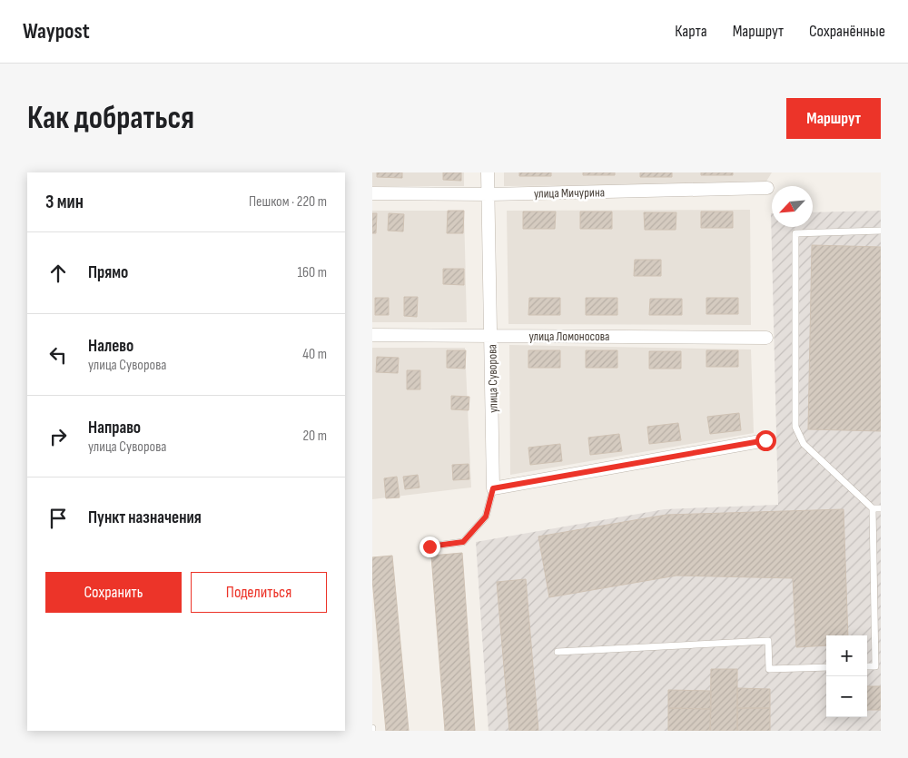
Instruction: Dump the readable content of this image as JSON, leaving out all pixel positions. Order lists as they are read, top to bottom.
{
  "streets": {
    "street": ["улица Мичурина", "улица Ломоносова", "улица Суворова"]
  },
  "crossings": [
    ["улица Мичурина", "улица Суворова"],
    ["улица Ломоносова", "улица Суворова"]
  ],
  "north": "bottom left",
  "page": {
    "header": "Waypost",
    "nav": ["Карта", "Маршрут", "Сохранённые"],
    "buttons": [
      "Маршрут",
      ["Сохранить", "Поделиться"]
    ],
    "title": "Как добраться",
    "heading": ["3 мин", "Пешком · 220 m"],
    "list": [
      ["Прямо", "160 m"],
      ["Налево", "улица Суворова", "40 m"],
      ["Направо", "улица Суворова", "20 m"],
      "Пункт назначения"
    ],
    "map_buttons": ["+", "−"]
  }
}
